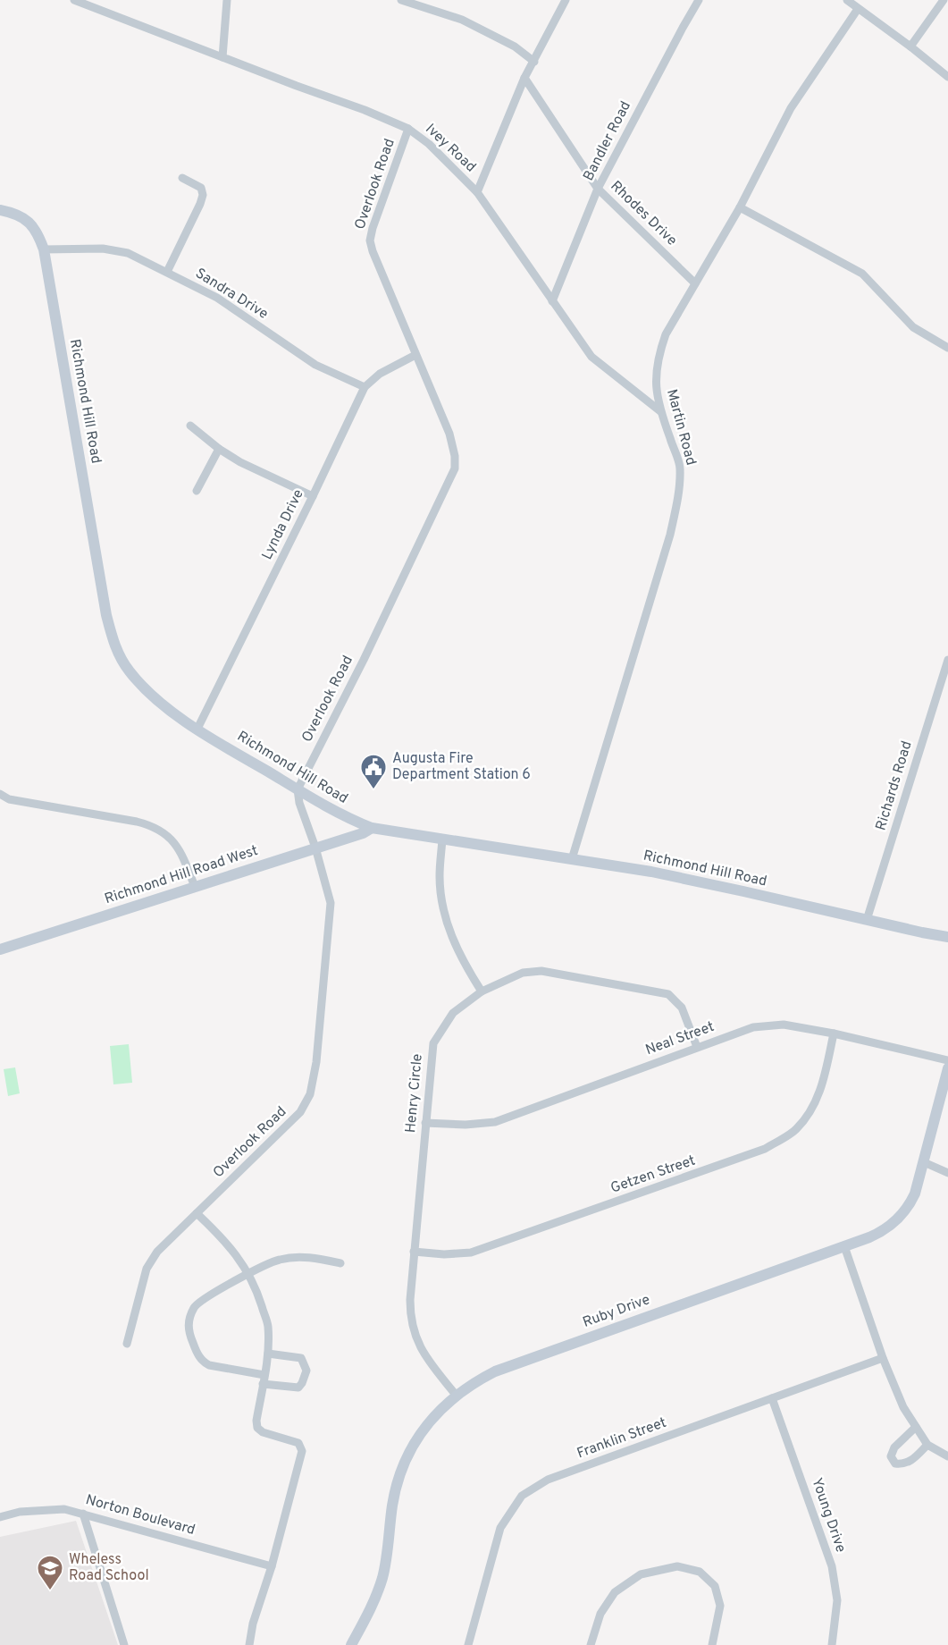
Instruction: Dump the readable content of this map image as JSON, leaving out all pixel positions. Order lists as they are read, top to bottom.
{
  "streets": {
    "street": [
      "Bandler Road",
      "Ivey Road",
      "Overlook Road",
      "Rhodes Drive",
      "Sandra Drive",
      "Richmond Hill Road",
      "Martin Road",
      "Lynda Drive",
      "Richards Road",
      "Richmond Hill Road West",
      "Neal Street",
      "Henry Circle",
      "Getzen Street",
      "Ruby Drive",
      "Franklin Street",
      "Norton Boulevard",
      "Young Drive"
    ]
  },
  "crossings": [
    ["Bandler Road", "Ivey Road"],
    ["Bandler Road", "Rhodes Drive"],
    ["Ivey Road", "Overlook Road"],
    ["Ivey Road", "Martin Road"],
    ["Overlook Road", "Richmond Hill Road"],
    ["Overlook Road", "Lynda Drive"],
    ["Overlook Road", "Richmond Hill Road West"],
    ["Rhodes Drive", "Martin Road"],
    ["Sandra Drive", "Richmond Hill Road"],
    ["Sandra Drive", "Lynda Drive"],
    ["Richmond Hill Road", "Martin Road"],
    ["Richmond Hill Road", "Lynda Drive"],
    ["Richmond Hill Road", "Richards Road"],
    ["Richmond Hill Road", "Richmond Hill Road West"],
    ["Neal Street", "Henry Circle"],
    ["Neal Street", "Getzen Street"],
    ["Henry Circle", "Getzen Street"],
    ["Henry Circle", "Ruby Drive"],
    ["Franklin Street", "Young Drive"]
  ],
  "places": {
    "public building": ["Augusta Fire Department Station 6"],
    "school or university": ["Wheless Road School"]
  }
}
